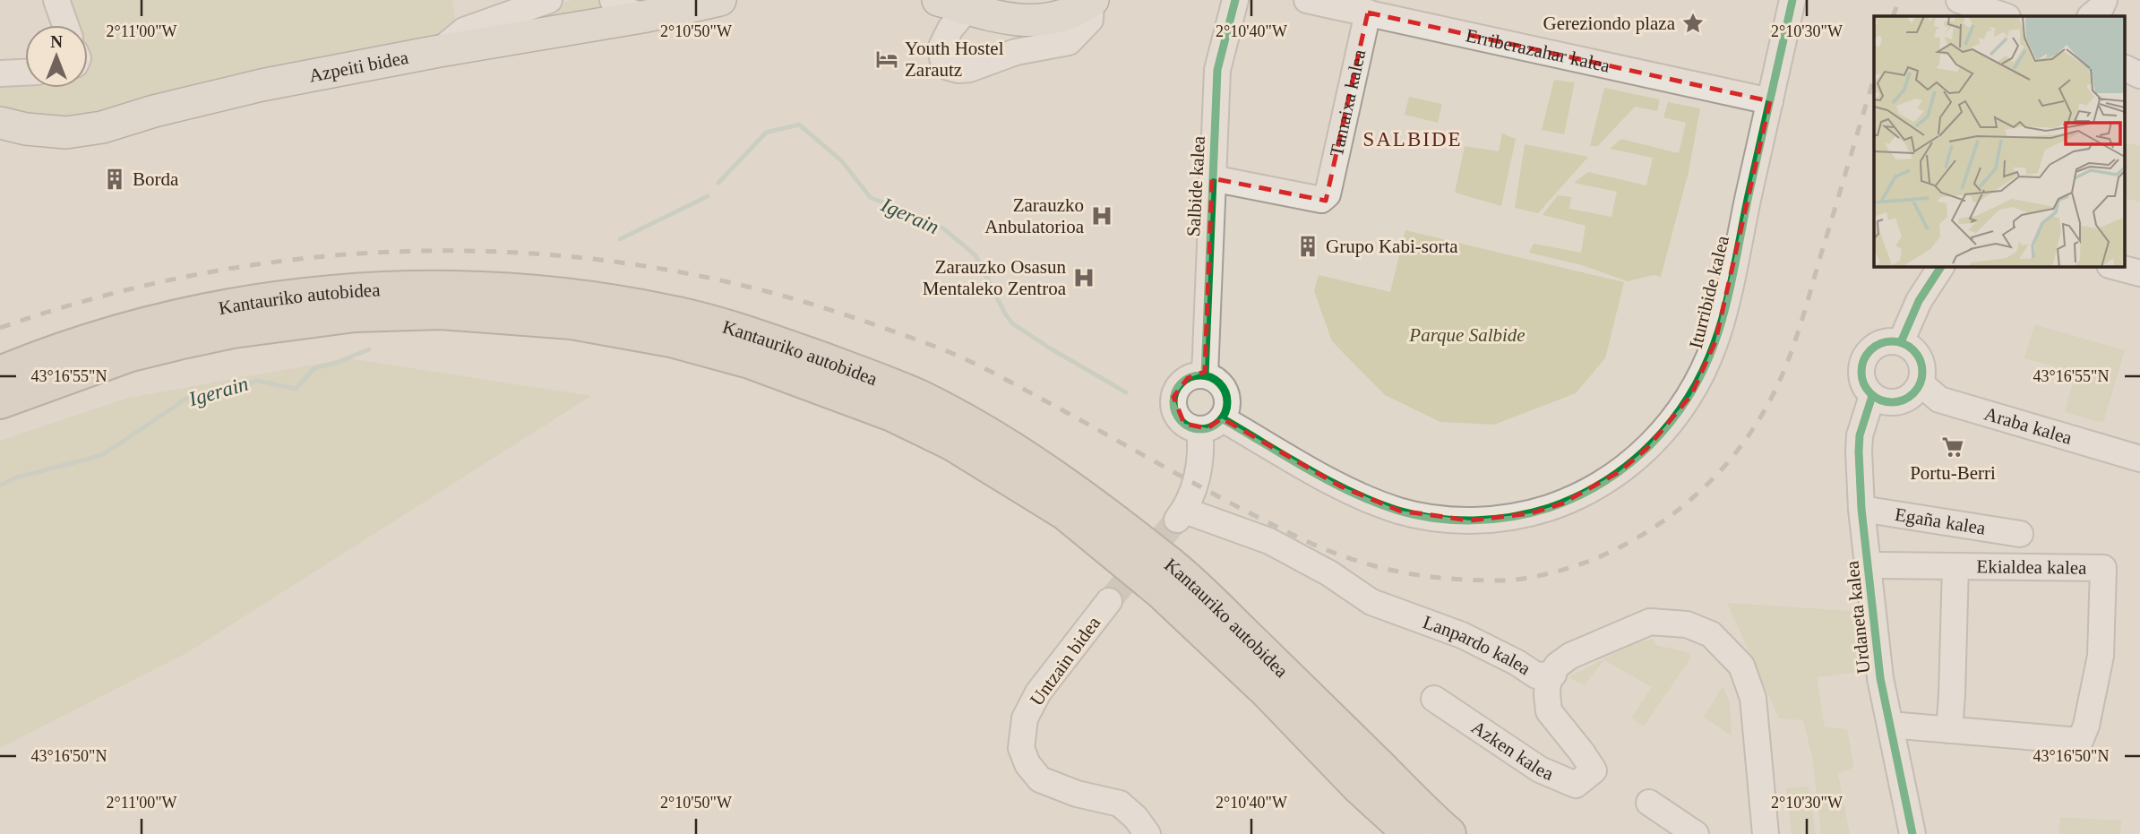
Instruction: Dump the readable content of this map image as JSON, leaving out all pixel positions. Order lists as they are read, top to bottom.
{
  "streets": {
    "highway": ["Kantauriko autobidea"],
    "main road": ["Azpeiti bidea"],
    "street": [
      "Erriberazahar kalea",
      "Tamaixa kalea",
      "Salbide kalea",
      "Iturribide kalea",
      "Araba kalea",
      "Egaña kalea",
      "Ekialdea kalea",
      "Urdaneta kalea",
      "Lanpardo kalea",
      "Untzain bidea",
      "Azken kalea"
    ]
  },
  "crossings": [
    ["Erriberazahar kalea", "Tamaixa kalea"],
    ["Erriberazahar kalea", "Iturribide kalea"],
    ["Tamaixa kalea", "Salbide kalea"],
    ["Salbide kalea", "Iturribide kalea"],
    ["Salbide kalea", "Lanpardo kalea"],
    ["Iturribide kalea", "Lanpardo kalea"],
    ["Araba kalea", "Urdaneta kalea"],
    ["Egaña kalea", "Urdaneta kalea"],
    ["Lanpardo kalea", "Azken kalea"]
  ],
  "districts": ["SALBIDE"],
  "water": ["Igerain"],
  "parks": ["Parque Salbide"],
  "places": {
    "place": ["Gereziondo plaza"],
    "hotel": ["Youth Hostel Zarautz"],
    "building": ["Borda", "Grupo Kabi-sorta"],
    "hospital": ["Zarauzko Anbulatorioa", "Zarauzko Osasun Mentaleko Zentroa"],
    "supermarket": ["Portu-Berri"]
  },
  "north": "top",
  "coordinates": [
    "2°11'00\"W",
    "2°10'50\"W",
    "2°10'40\"W",
    "2°10'30\"W",
    "43°16'55\"N",
    "43°16'50\"N"
  ]
}
